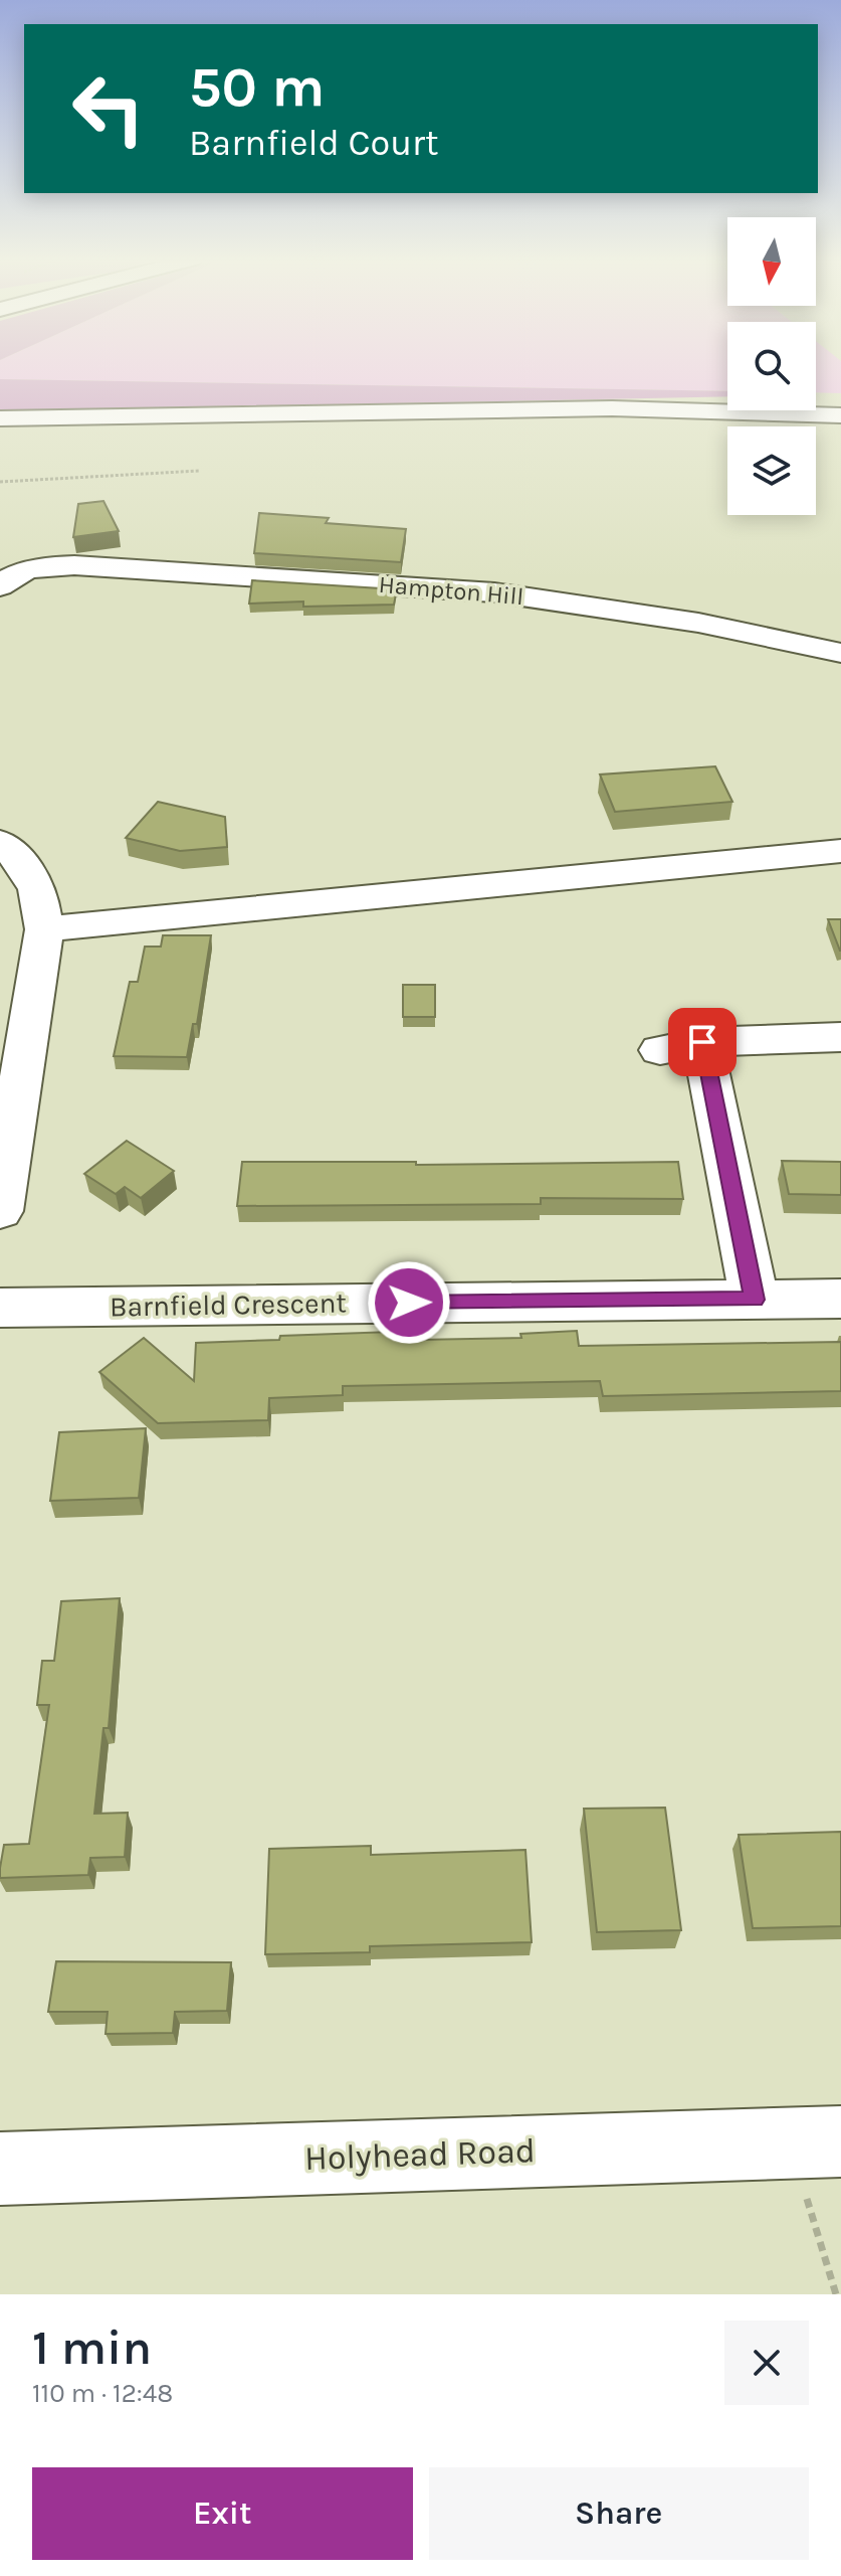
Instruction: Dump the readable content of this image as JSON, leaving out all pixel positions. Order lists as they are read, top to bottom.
{
  "streets": {
    "main road": ["Hampton Hill", "Barnfield Crescent", "Holyhead Road"]
  },
  "north": "bottom",
  "page": {
    "turn": ["50 m", "Barnfield Court"],
    "heading": ["1 min", "110 m · 12:48"],
    "buttons": ["Exit", "Share"]
  }
}
